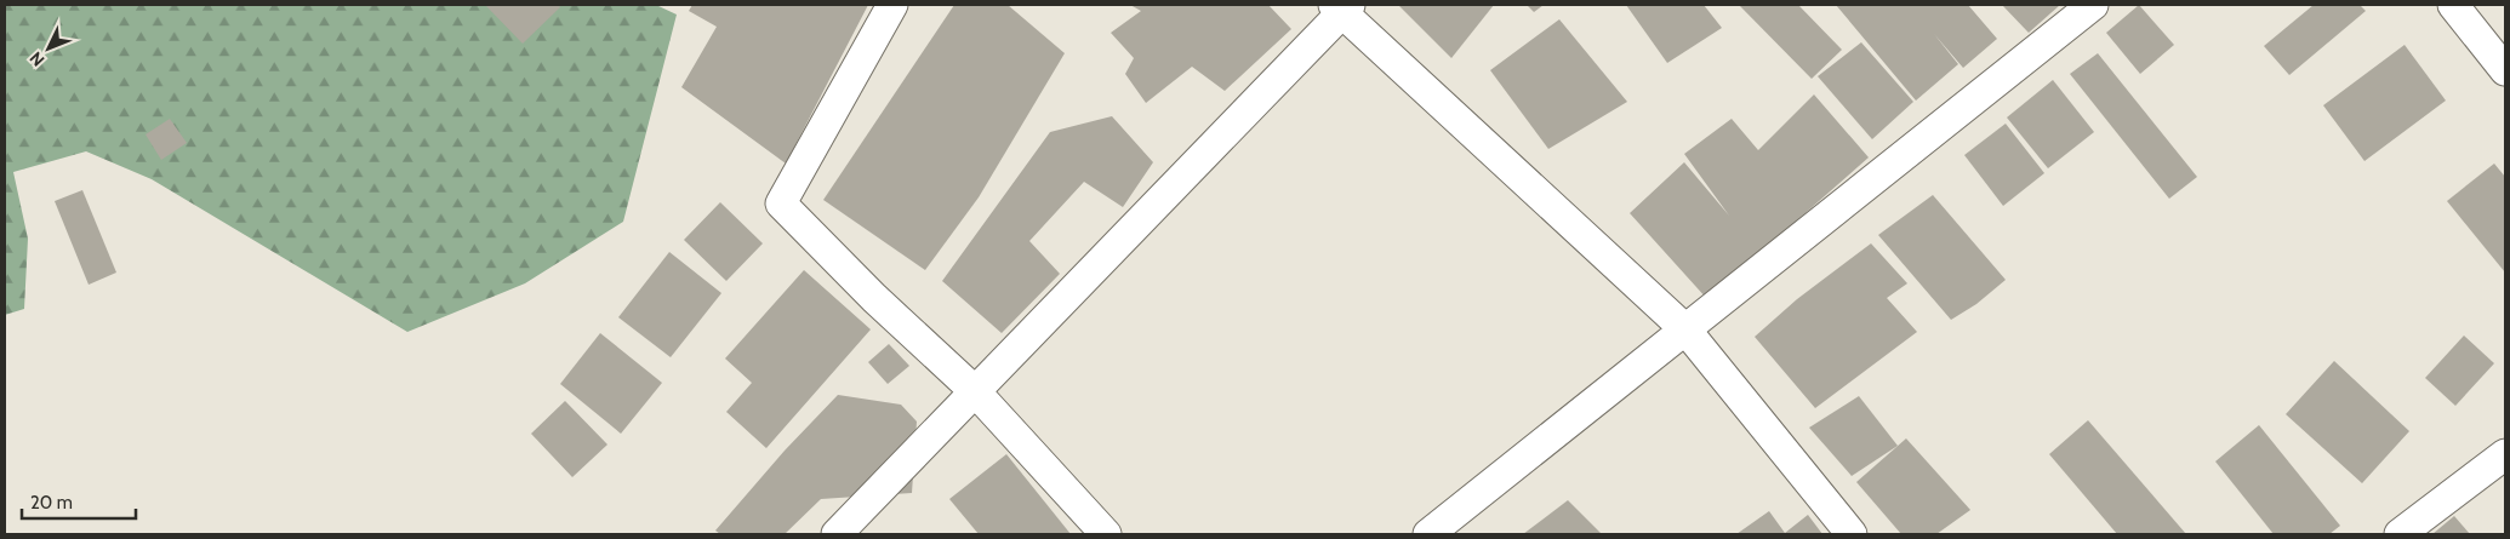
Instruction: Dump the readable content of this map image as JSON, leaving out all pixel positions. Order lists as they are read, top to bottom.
{
  "scale_bar": "20 m",
  "north": "bottom left"
}
